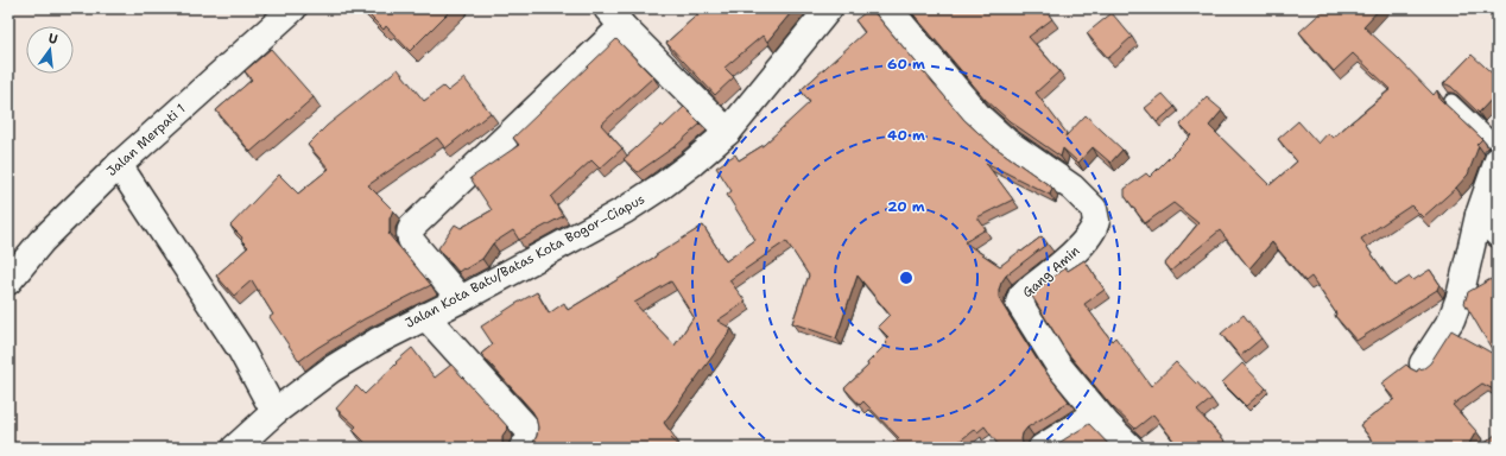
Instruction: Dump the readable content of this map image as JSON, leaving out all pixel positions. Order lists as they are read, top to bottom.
{
  "streets": {
    "street": ["Jalan Merpati 1", "Jalan Kota Batu/Batas Kota Bogor–Ciapus", "Gang Amin"]
  },
  "north": "top",
  "rings": ["60 m", "40 m", "20 m"]
}
